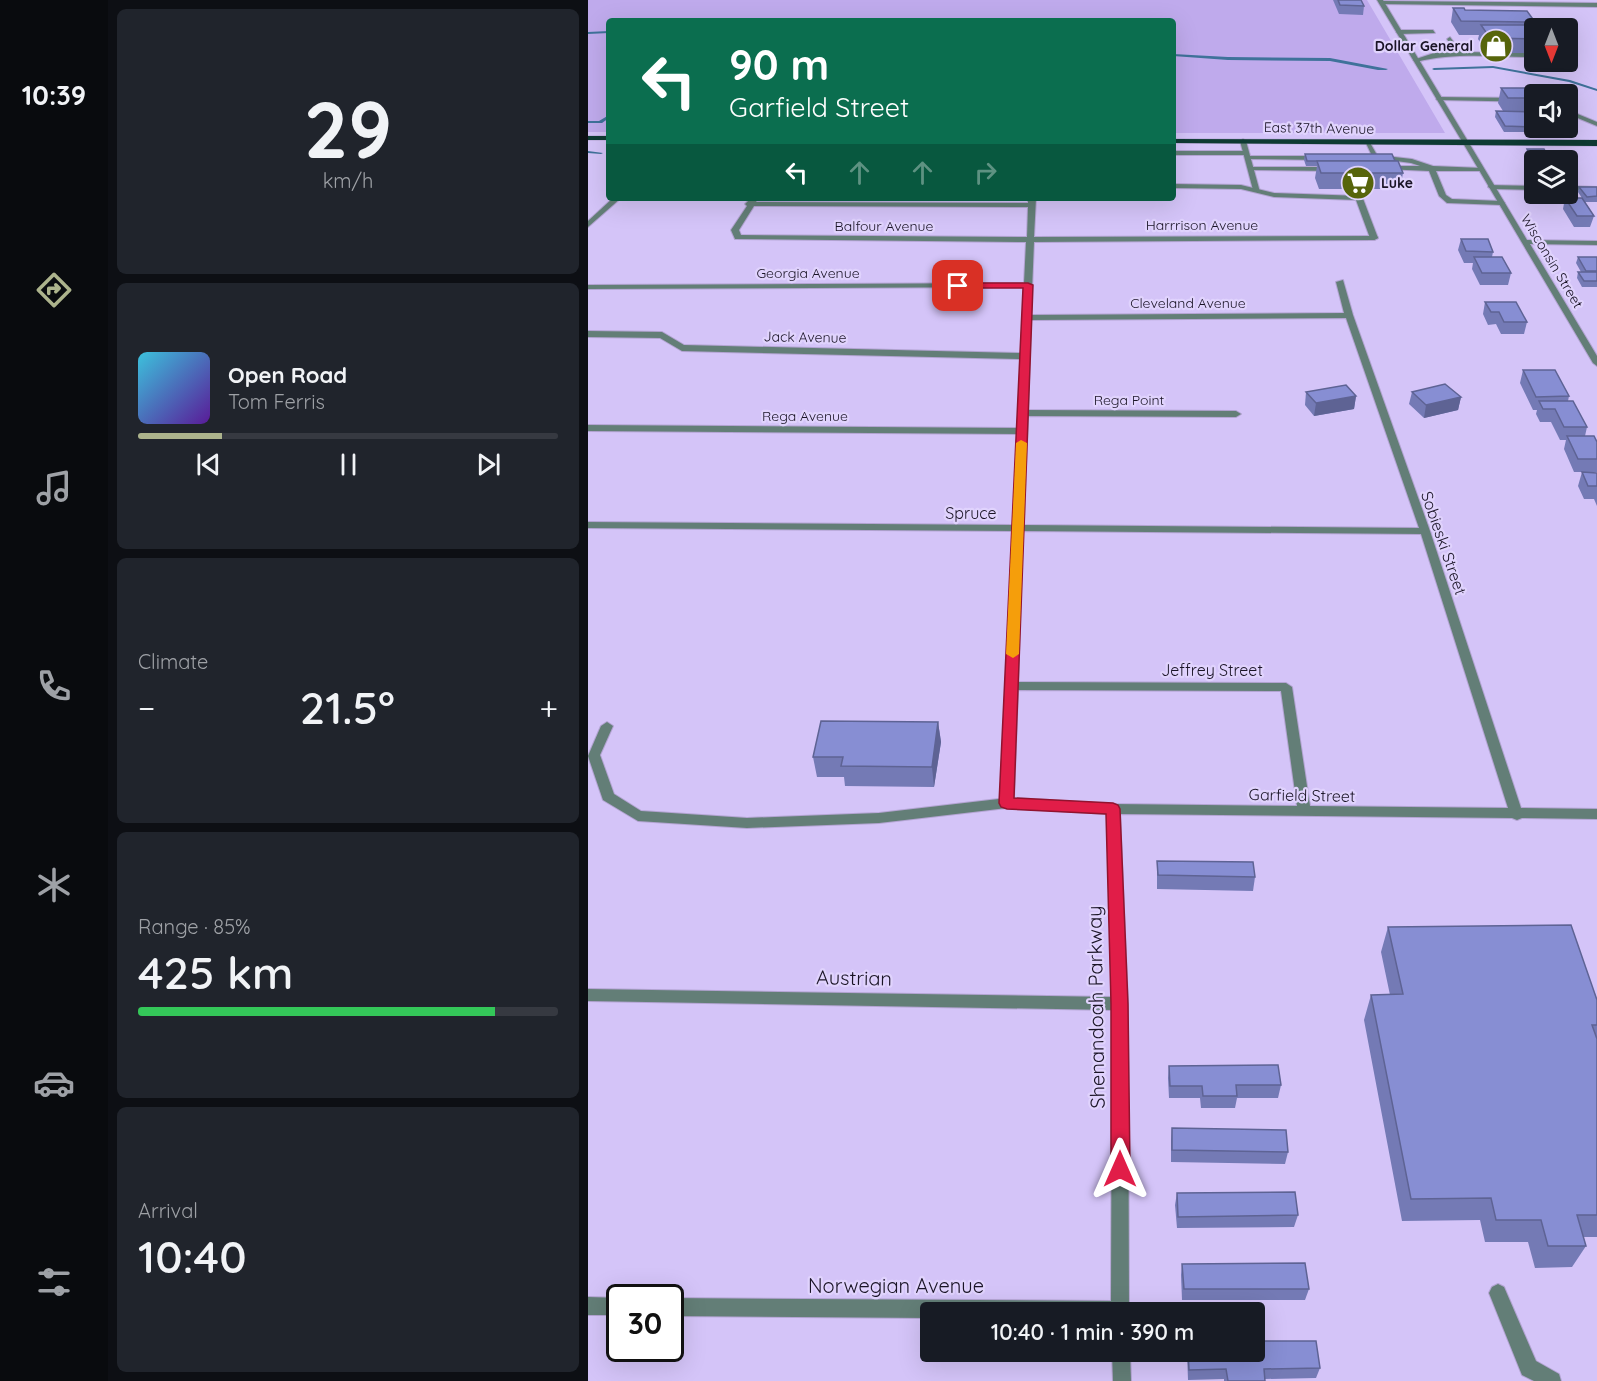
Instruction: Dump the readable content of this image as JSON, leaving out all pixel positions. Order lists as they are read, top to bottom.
{
  "streets": {
    "main road": ["East 37th Avenue"],
    "street": [
      "Harrrison Avenue",
      "Balfour Avenue",
      "Wisconsin Street",
      "Georgia Avenue",
      "Cleveland Avenue",
      "Jack Avenue",
      "Rega Point",
      "Rega Avenue",
      "Spruce",
      "Sobieski Street",
      "Jeffrey Street",
      "Garfield Street",
      "Austrian",
      "Shenandoah Parkway",
      "Norwegian Avenue"
    ]
  },
  "crossings": [
    ["East 37th Avenue", "Wisconsin Street"],
    ["Harrrison Avenue", "Balfour Avenue"],
    ["Cleveland Avenue", "Sobieski Street"],
    ["Spruce", "Sobieski Street"],
    ["Sobieski Street", "Garfield Street"],
    ["Jeffrey Street", "Garfield Street"],
    ["Garfield Street", "Shenandoah Parkway"],
    ["Austrian", "Shenandoah Parkway"]
  ],
  "places": {
    "shop": ["Dollar General"],
    "supermarket": ["Luke"]
  },
  "north": "bottom",
  "page": {
    "tabs": "10:39",
    "tile": [
      ["29", "km/h"],
      "Climate",
      ["Range · 85%", "425 km"],
      ["Arrival", "10:40"]
    ],
    "turn": ["90 m", "Garfield Street"],
    "song": ["Open Road", "Tom Ferris"],
    "heat": ["−", "21.5°", "+"],
    "limit": "30",
    "trip": "10:40 · 1 min · 390 m"
  }
}
